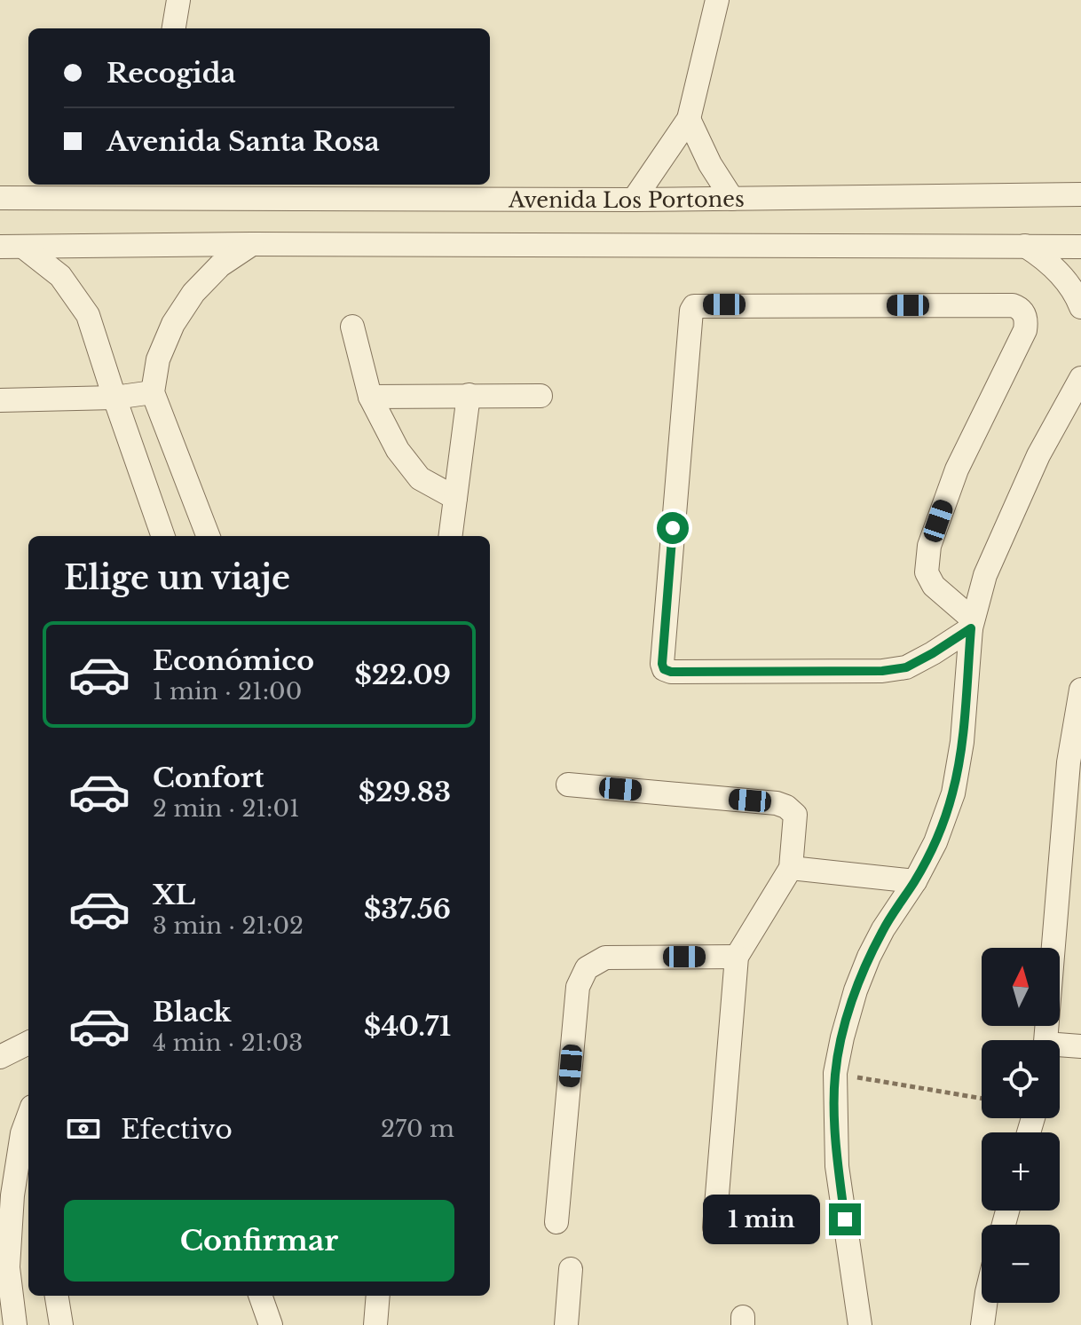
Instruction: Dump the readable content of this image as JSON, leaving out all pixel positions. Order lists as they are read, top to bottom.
{
  "streets": {
    "street": ["Avenida Los Portones"]
  },
  "north": "top",
  "page": {
    "banner": ["Recogida", "Avenida Santa Rosa"],
    "heading": "Elige un viaje",
    "list": [
      {
        "name": "Económico",
        "note": "1 min · 21:00",
        "value": "$22.09"
      },
      {
        "name": "Confort",
        "note": "2 min · 21:01",
        "value": "$29.83"
      },
      {
        "name": "XL",
        "note": "3 min · 21:02",
        "value": "$37.56"
      },
      {
        "name": "Black",
        "note": "4 min · 21:03",
        "value": "$40.71"
      }
    ],
    "map_buttons": ["+", "−"],
    "pay": ["Efectivo", "270 m"],
    "buttons": "Confirmar",
    "bubble": "1 min"
  }
}
